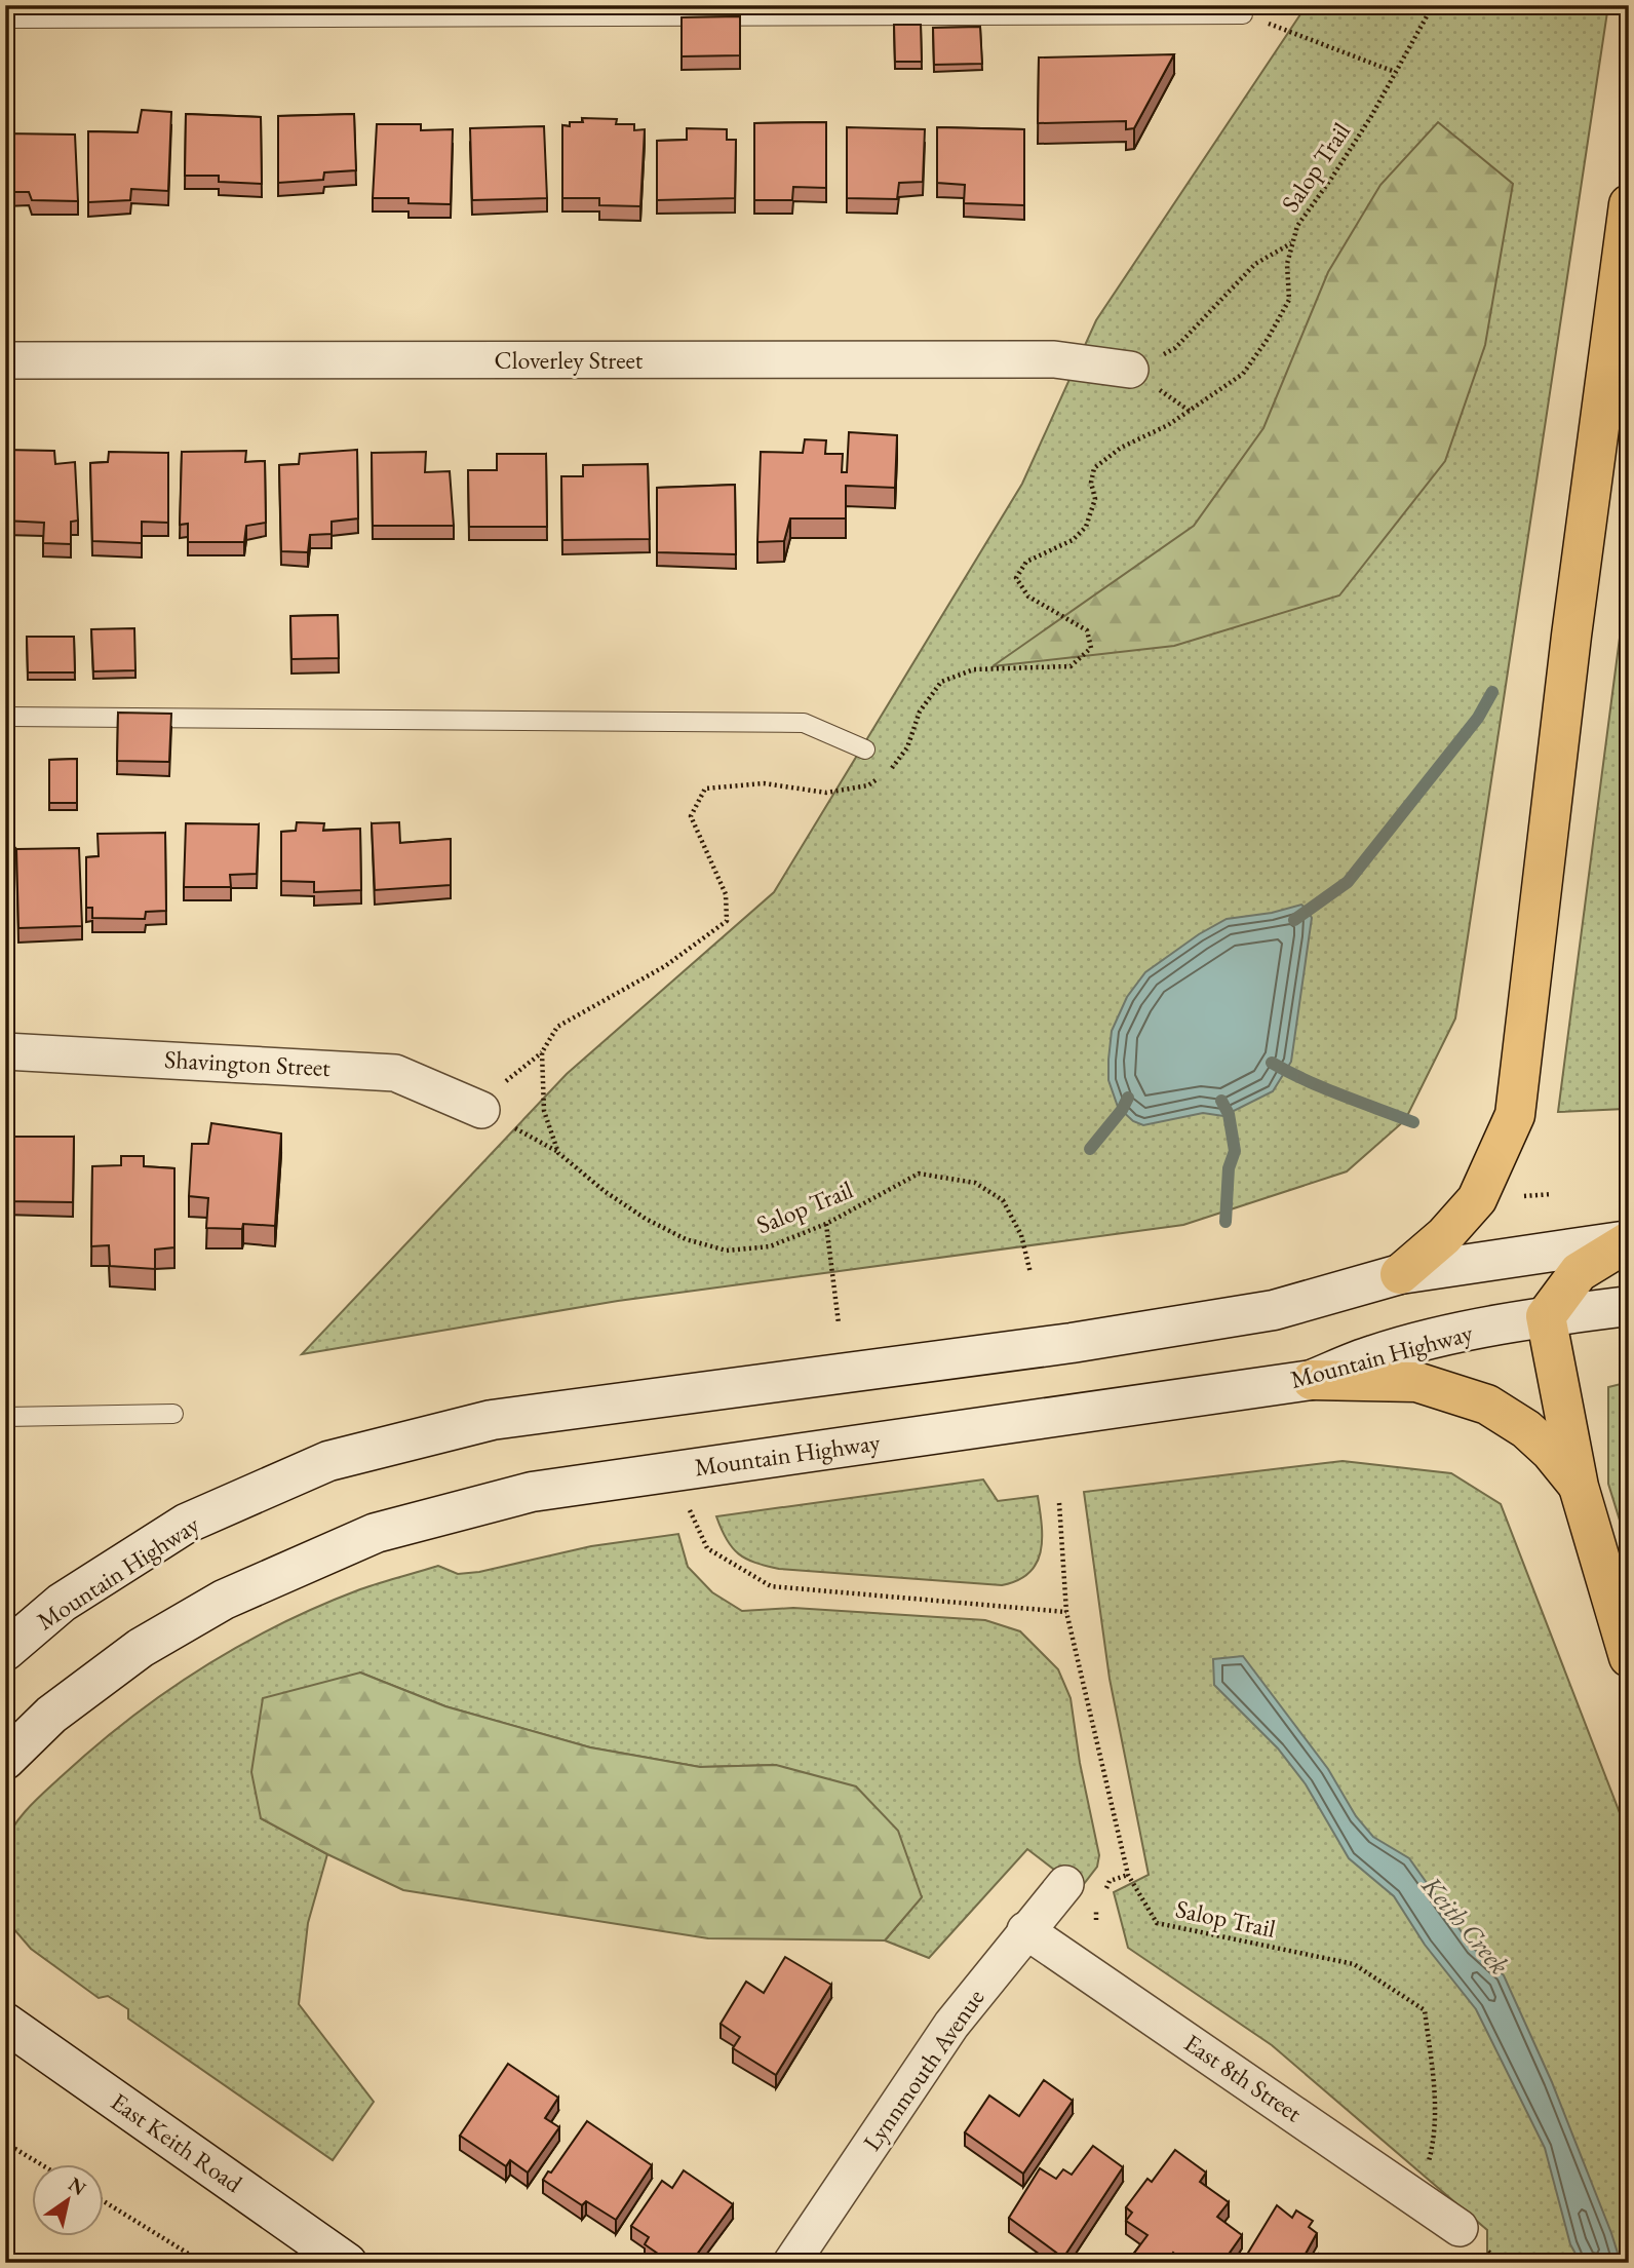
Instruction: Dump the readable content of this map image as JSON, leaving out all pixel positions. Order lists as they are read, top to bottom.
{
  "streets": {
    "main road": ["Mountain Highway", "East Keith Road"],
    "street": [
      "Cloverley Street",
      "Shavington Street",
      "Lynnmouth Avenue",
      "East 8th Street"
    ],
    "path": ["Salop Trail"]
  },
  "crossings": [
    ["Salop Trail", "Shavington Street"],
    ["Salop Trail", "East 8th Street"],
    ["Lynnmouth Avenue", "East 8th Street"]
  ],
  "water": ["Keith Creek"],
  "north": "top right"
}
